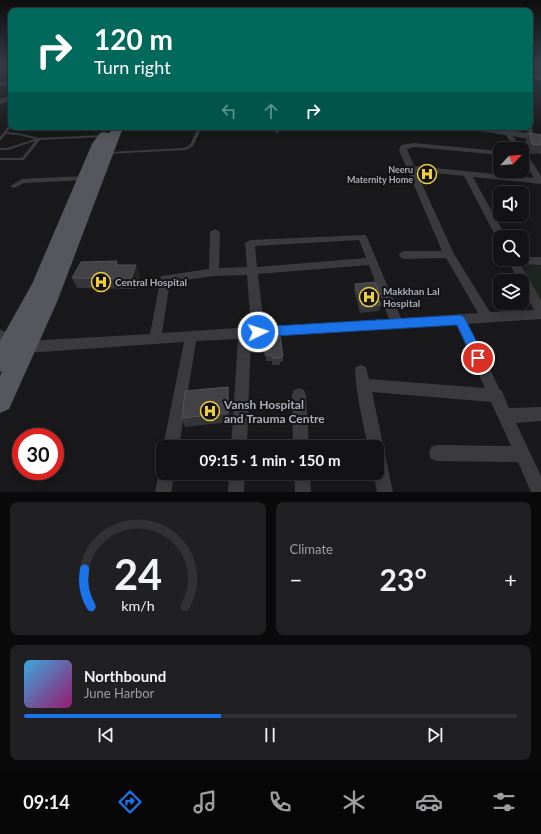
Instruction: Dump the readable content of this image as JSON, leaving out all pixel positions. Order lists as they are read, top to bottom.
{
  "places": {
    "hospital": [
      "Neeru Maternity Home",
      "Central Hospital",
      "Makkhan Lal Hospital",
      "Vansh Hospital and Trauma Centre"
    ]
  },
  "north": "top right",
  "page": {
    "turn": ["120 m", "Turn right"],
    "limit": "30",
    "trip": "09:15 · 1 min · 150 m",
    "tile": "Climate",
    "heat": ["−", "23°", "+"],
    "song": ["Northbound", "June Harbor"],
    "tabs": "09:14",
    "gauge": ["24", "km/h"]
  }
}
